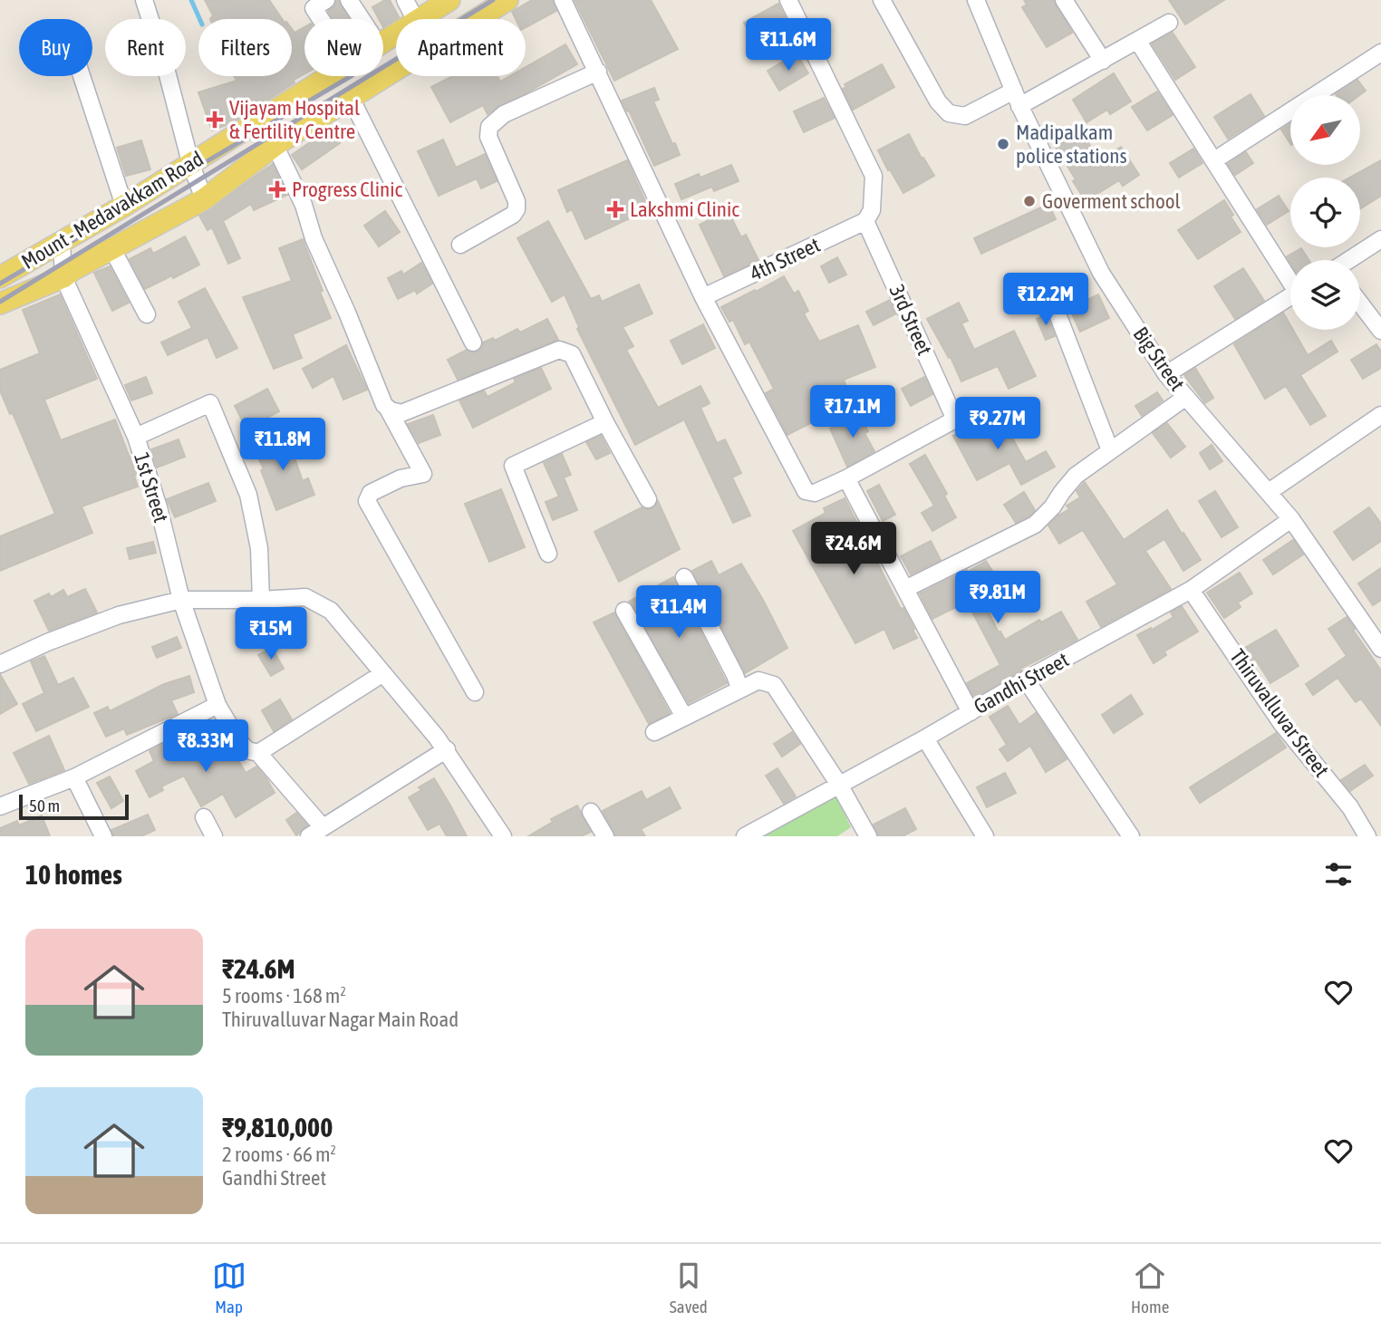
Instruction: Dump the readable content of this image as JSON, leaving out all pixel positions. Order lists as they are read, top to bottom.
{
  "streets": {
    "main road": ["Mount - Medavakkam Road"],
    "street": [
      "4th Street",
      "3rd Street",
      "Big Street",
      "1st Street",
      "Gandhi Street",
      "Thiruvalluvar Street"
    ]
  },
  "crossings": [
    ["Mount - Medavakkam Road", "1st Street"],
    ["4th Street", "3rd Street"],
    ["Big Street", "Gandhi Street"],
    ["Gandhi Street", "Thiruvalluvar Street"]
  ],
  "places": {
    "health": ["Vijayam Hospital & Fertility Centre", "Progress Clinic", "Lakshmi Clinic"],
    "other": ["Madipalkam police stations", "Goverment school"]
  },
  "scale_bar": "50 m",
  "north": "bottom left",
  "page": {
    "price": [
      "₹11.6M",
      "₹12.2M",
      "₹17.1M",
      "₹9.27M",
      "₹11.8M",
      "₹24.6M",
      "₹9.81M",
      "₹11.4M",
      "₹15M",
      "₹8.33M"
    ],
    "chip": [
      "Buy",
      "Rent",
      "Filters",
      "New",
      "Apartment"
    ],
    "scale": "50 m",
    "heading": "10 homes",
    "list": [
      {
        "name": "₹24.6M",
        "note": "5 rooms · 168 m² · Thiruvalluvar Nagar Main Road"
      },
      {
        "name": "₹9,810,000",
        "note": "2 rooms · 66 m² · Gandhi Street"
      }
    ],
    "tabs": ["Map", "Saved", "Home"]
  }
}
